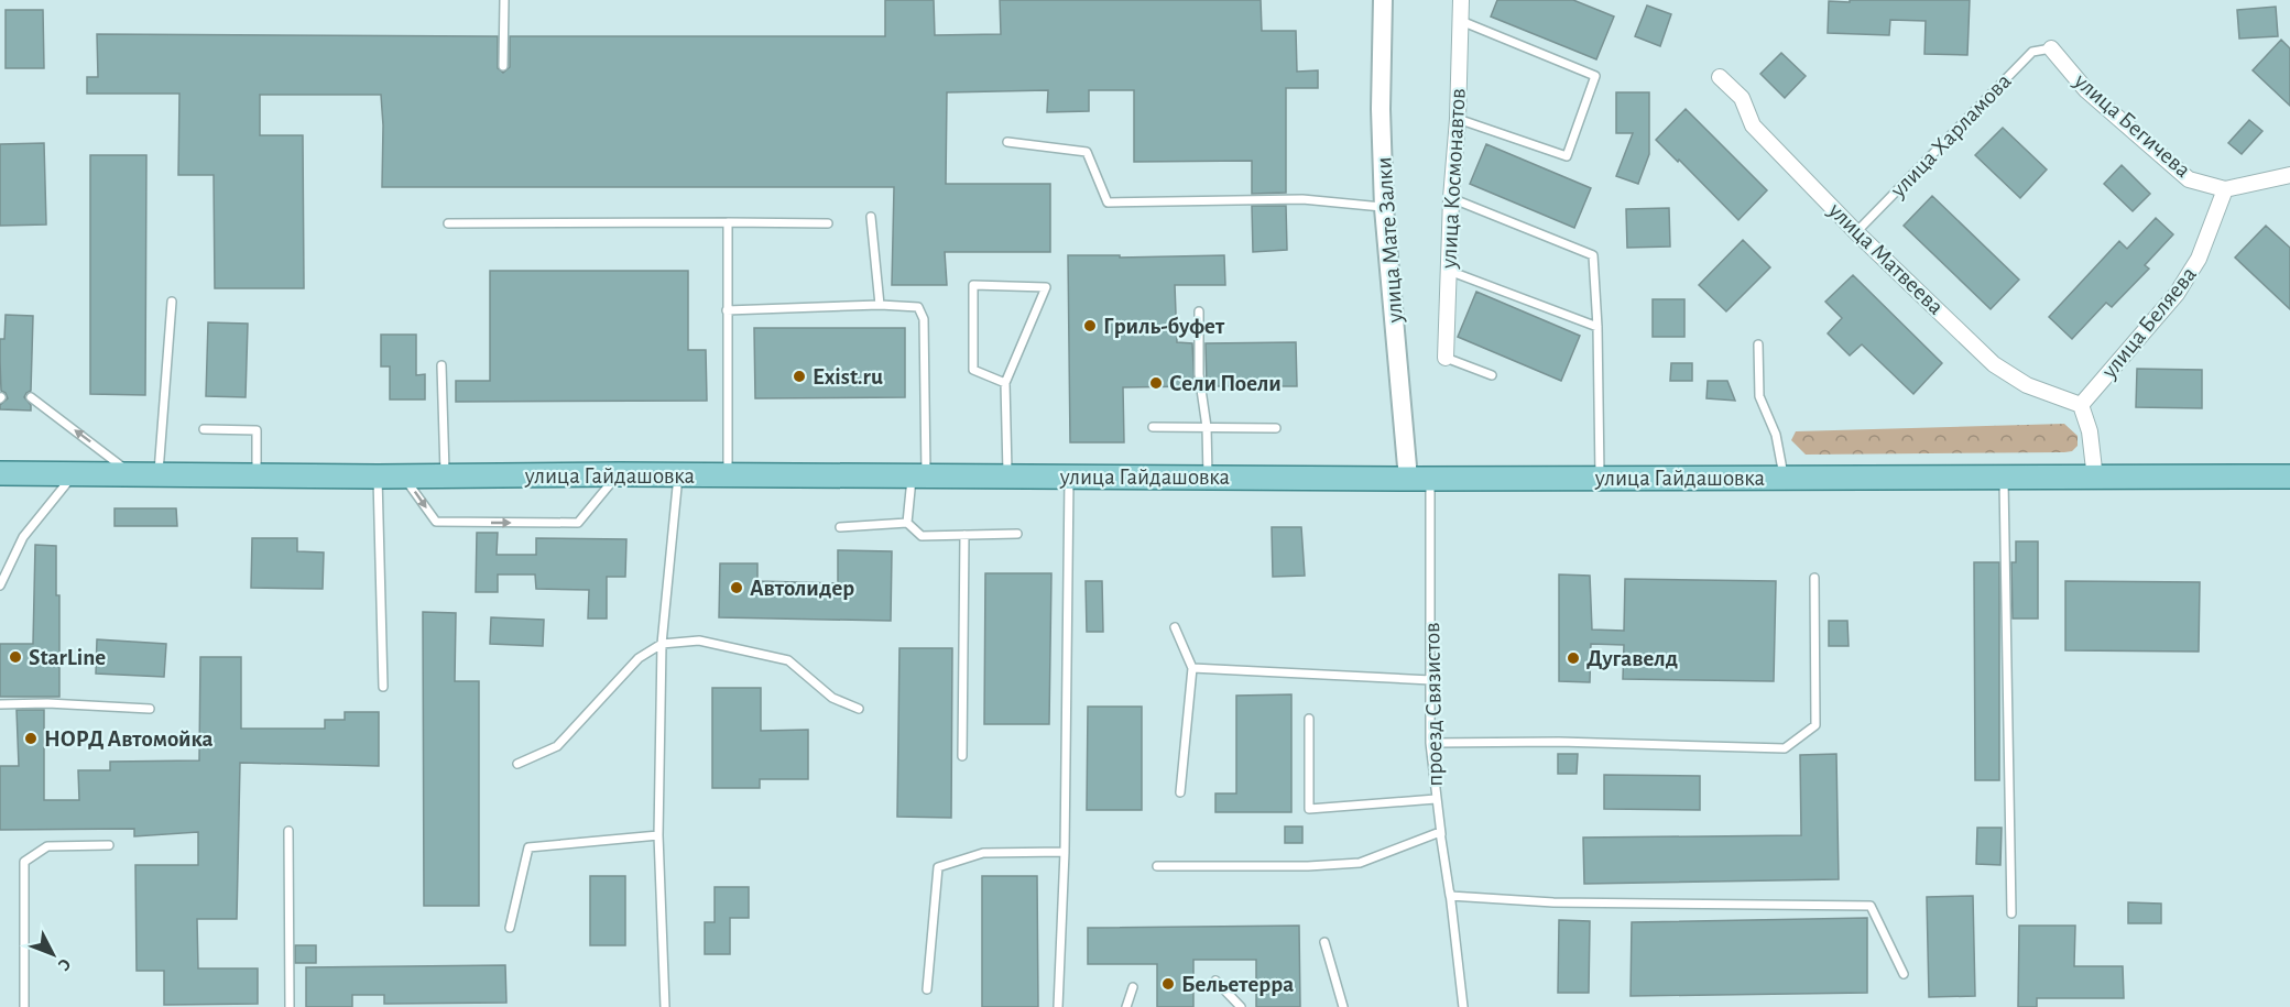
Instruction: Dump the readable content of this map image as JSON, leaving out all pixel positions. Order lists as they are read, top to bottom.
{
  "streets": {
    "main road": ["улица Гайдашовка"],
    "street": [
      "улица Бегичева",
      "улица Космонавтов",
      "улица Мате Залки",
      "улица Матвеева",
      "улица Беляева"
    ],
    "lane": ["улица Харламова", "проезд Связистов"]
  },
  "crossings": [
    ["улица Бегичева", "улица Харламова"],
    ["улица Бегичева", "улица Беляева"],
    ["улица Харламова", "улица Матвеева"],
    ["улица Мате Залки", "улица Гайдашовка"],
    ["улица Мате Залки", "проезд Связистов"],
    ["улица Матвеева", "улица Беляева"],
    ["улица Гайдашовка", "проезд Связистов"]
  ],
  "places": [
    "Гриль-буфет",
    "Exist.ru",
    "Сели Поели",
    "Автолидер",
    "StarLine",
    "Дугавелд",
    "НОРД Автомойка",
    "Бельетерра"
  ],
  "north": "bottom right"
}
